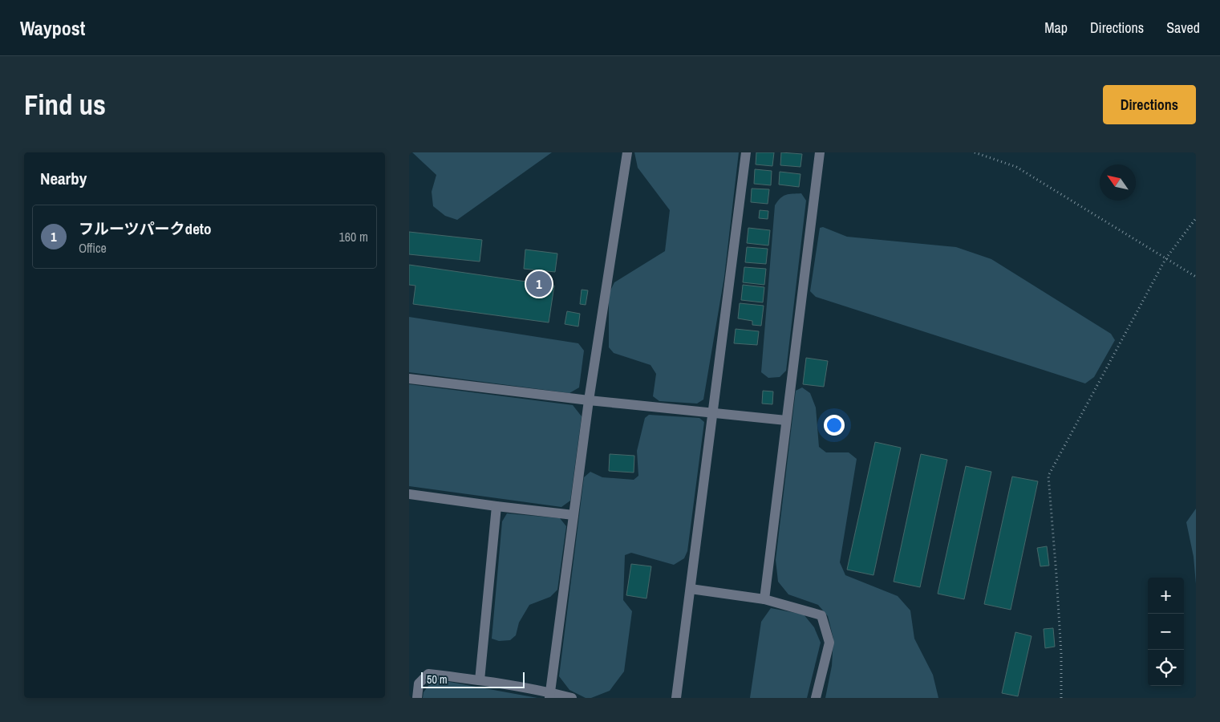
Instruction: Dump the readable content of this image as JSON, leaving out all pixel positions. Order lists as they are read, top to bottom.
{
  "scale_bar": "50 m",
  "north": "top left",
  "page": {
    "header": "Waypost",
    "nav": ["Map", "Directions", "Saved"],
    "buttons": "Directions",
    "title": "Find us",
    "heading": "Nearby",
    "list": [
      {
        "mark": "1",
        "name": "フルーツパークdeto",
        "note": "Office",
        "value": "160 m"
      }
    ],
    "pins": "1",
    "map_buttons": ["+", "−"],
    "scale": "50 m"
  }
}
